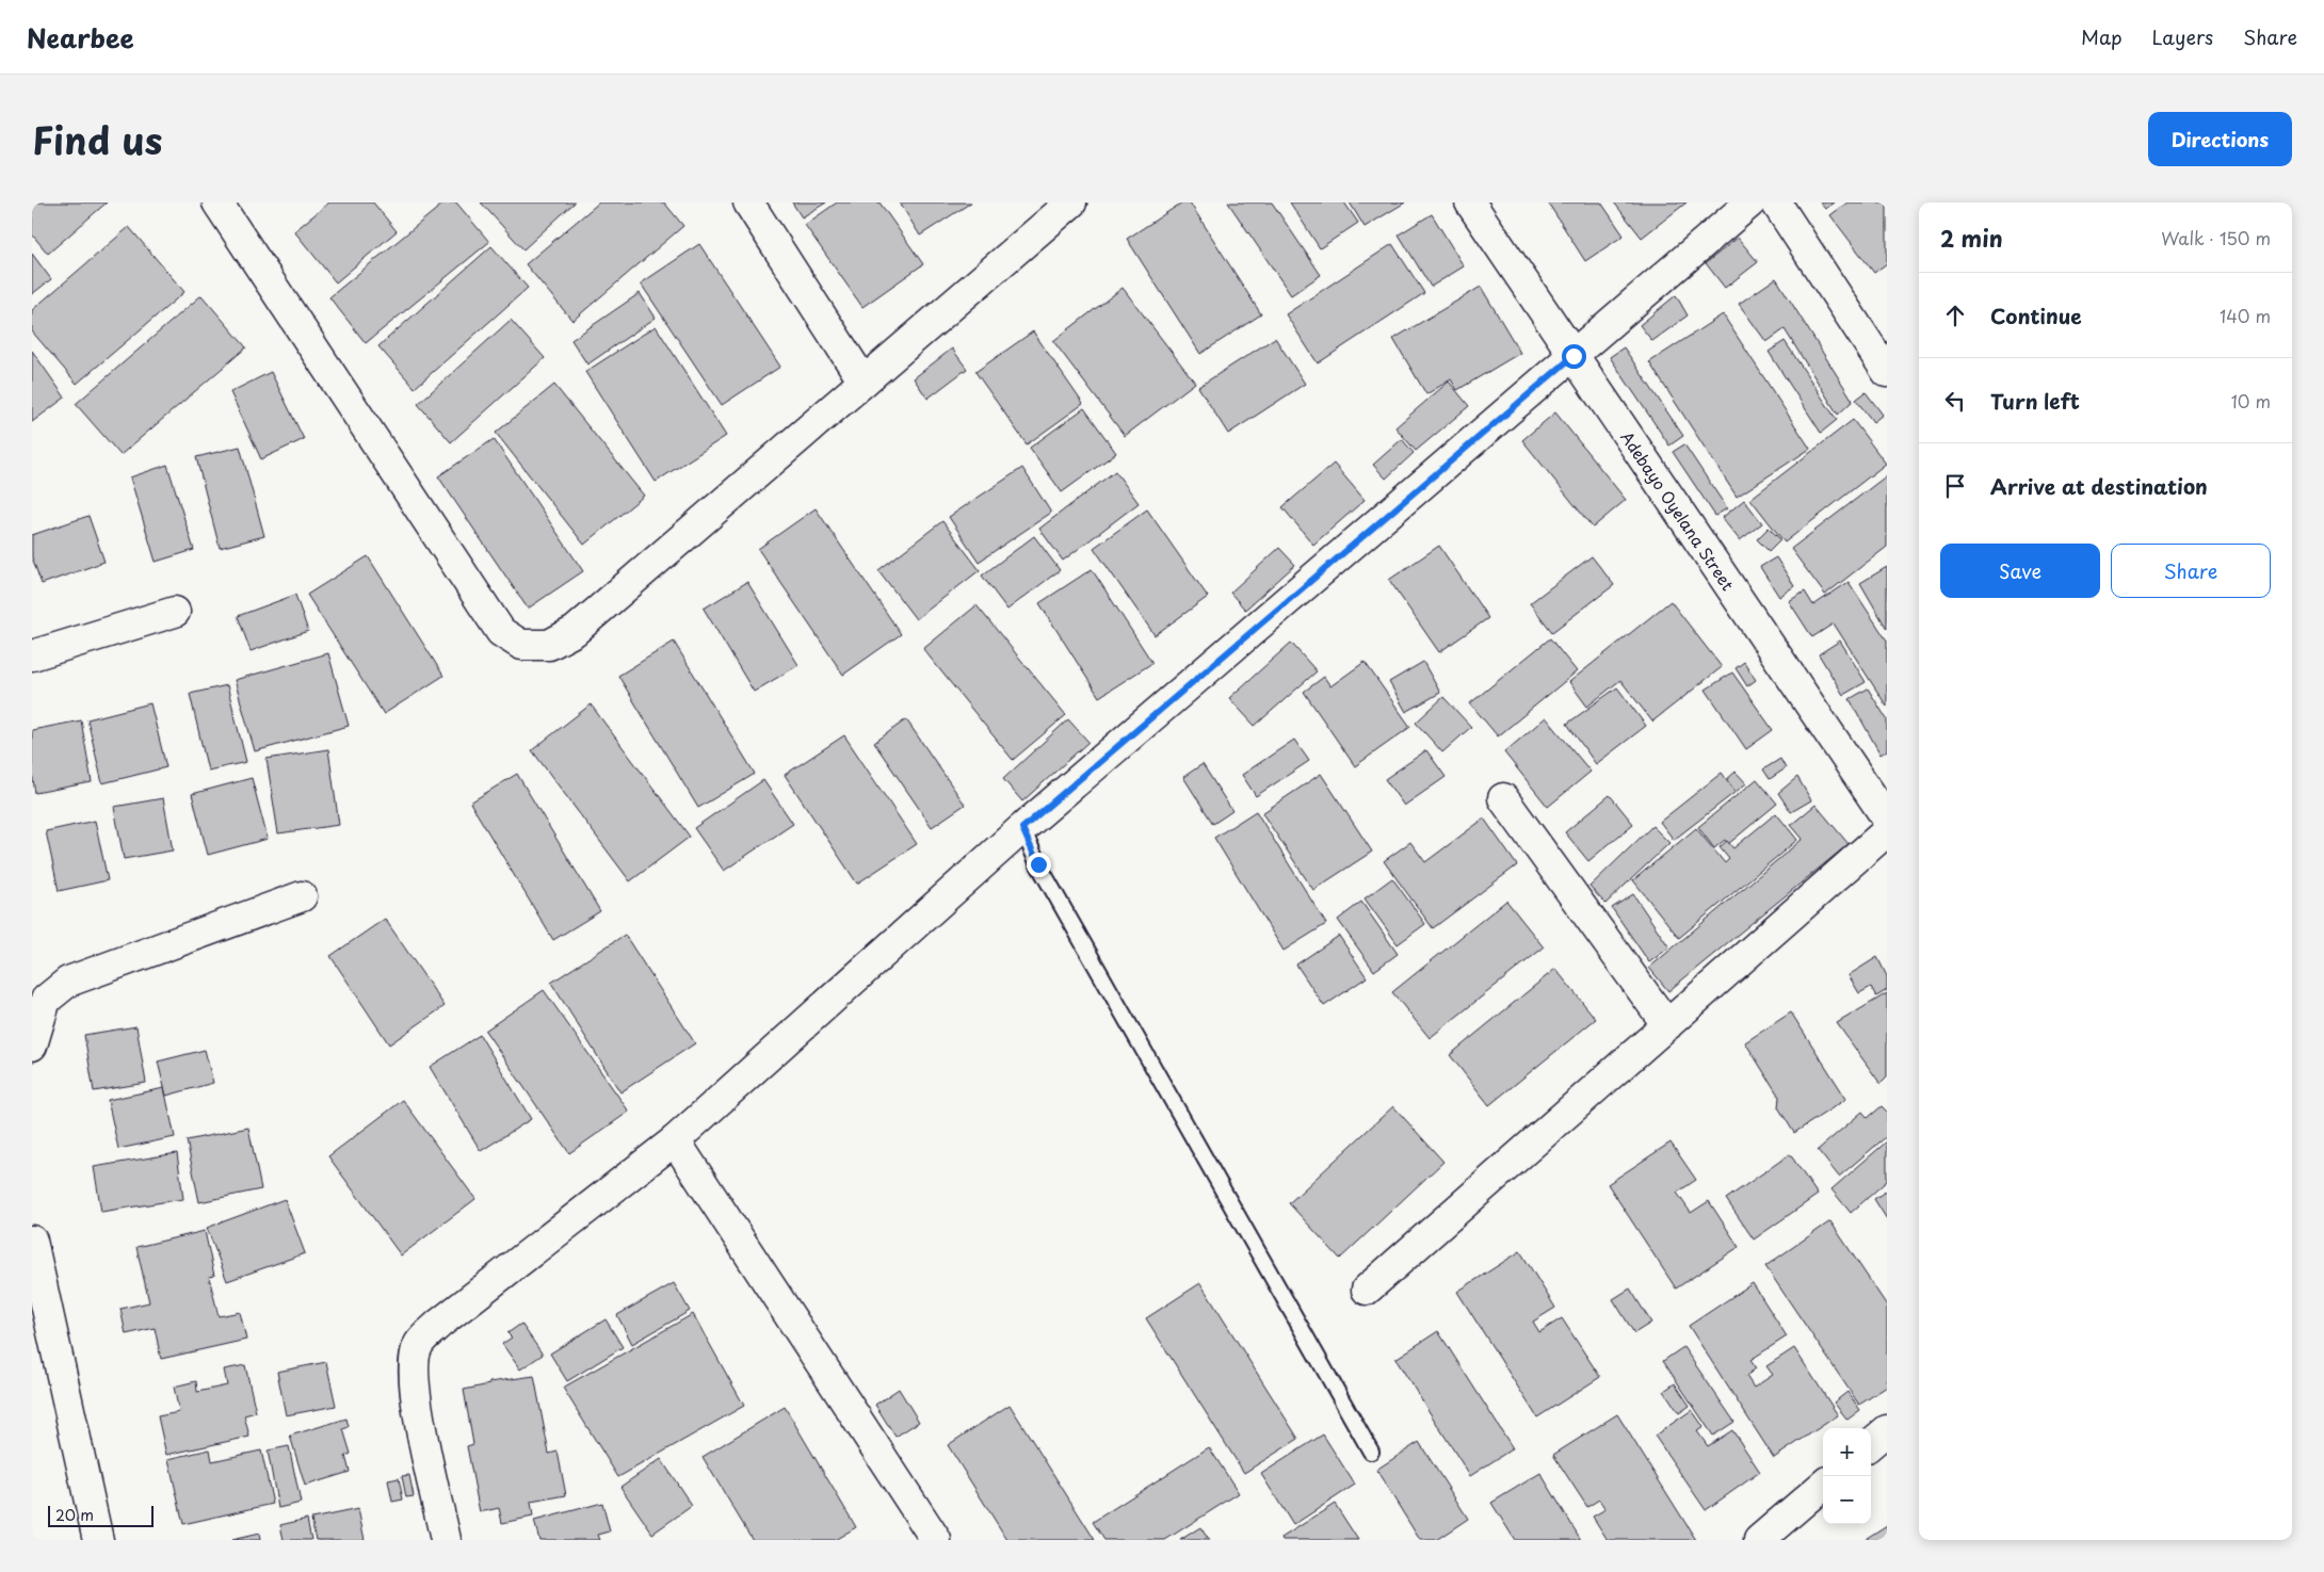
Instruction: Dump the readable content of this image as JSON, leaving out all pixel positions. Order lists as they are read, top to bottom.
{
  "streets": {
    "street": ["Adebayo Oyelana Street"]
  },
  "scale_bar": "20 m",
  "page": {
    "header": "Nearbee",
    "nav": ["Map", "Layers", "Share"],
    "title": "Find us",
    "buttons": [
      "Directions",
      ["Save", "Share"]
    ],
    "heading": ["2 min", "Walk · 150 m"],
    "list": [
      ["Continue", "140 m"],
      ["Turn left", "10 m"],
      "Arrive at destination"
    ],
    "map_buttons": ["+", "−"],
    "scale": "20 m"
  }
}
